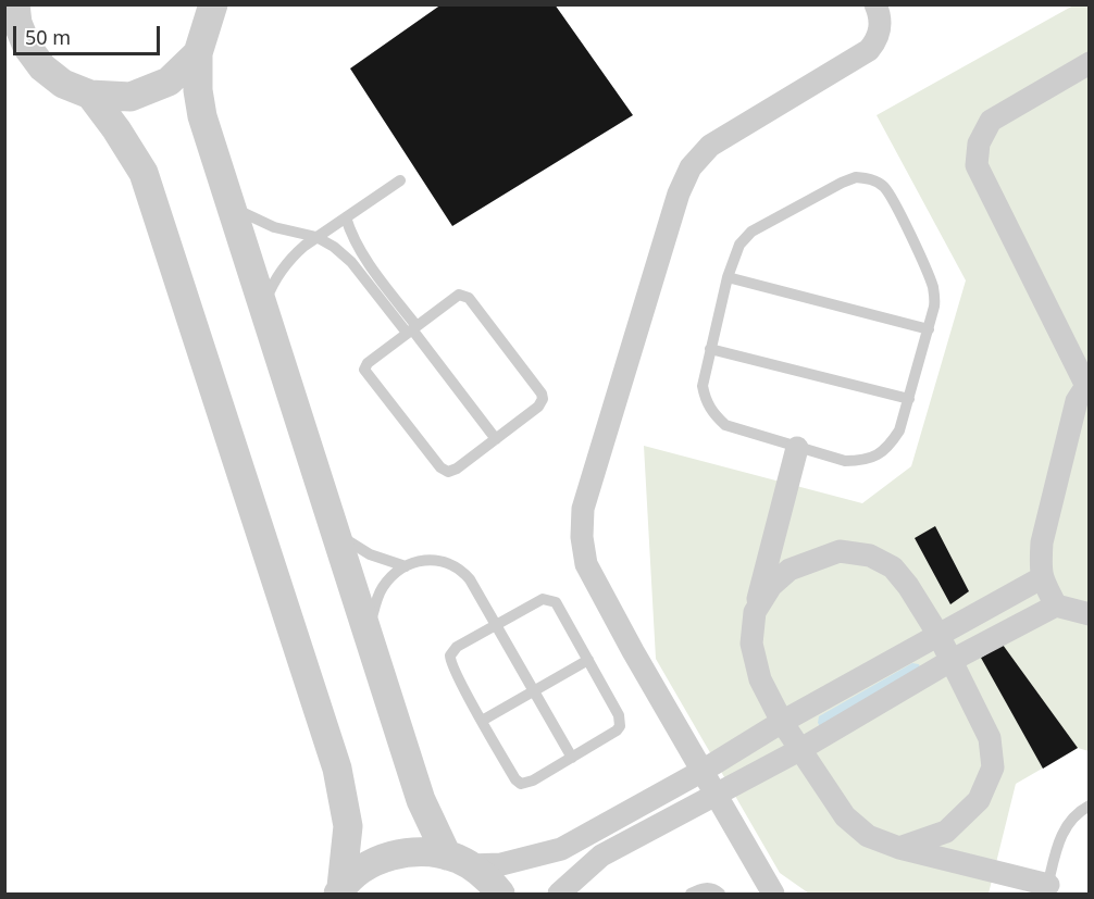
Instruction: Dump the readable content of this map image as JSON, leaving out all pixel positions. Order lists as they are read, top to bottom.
{
  "scale_bar": "50 m"
}
